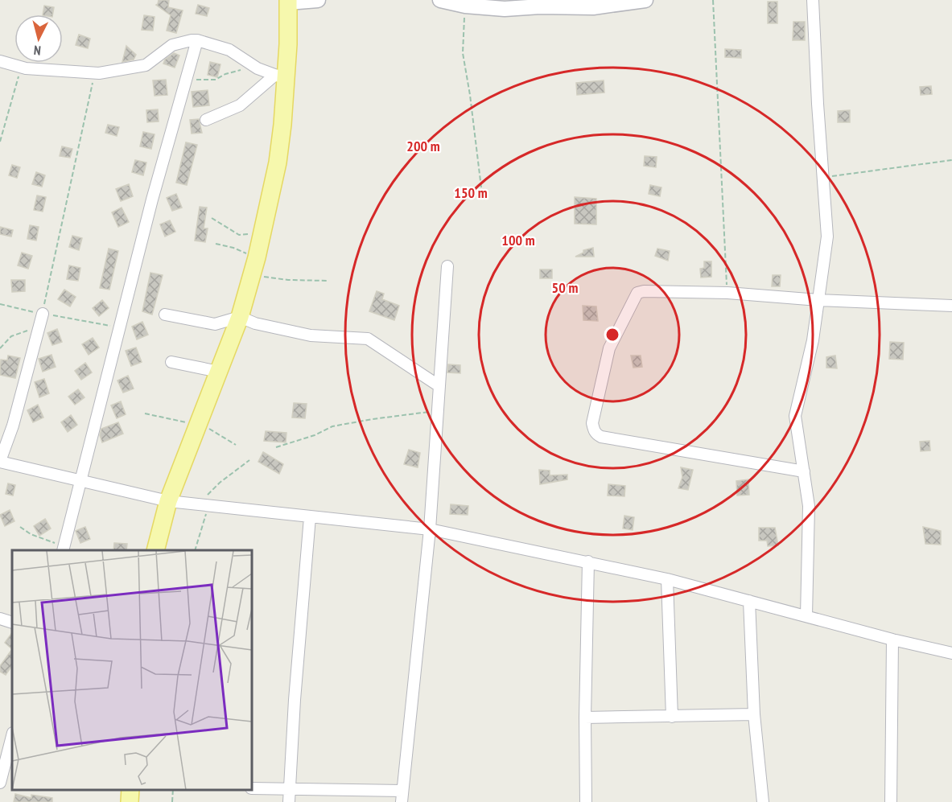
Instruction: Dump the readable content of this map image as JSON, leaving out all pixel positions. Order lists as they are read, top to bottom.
{
  "north": "bottom",
  "rings": [
    "200 m",
    "150 m",
    "100 m",
    "50 m"
  ]
}
